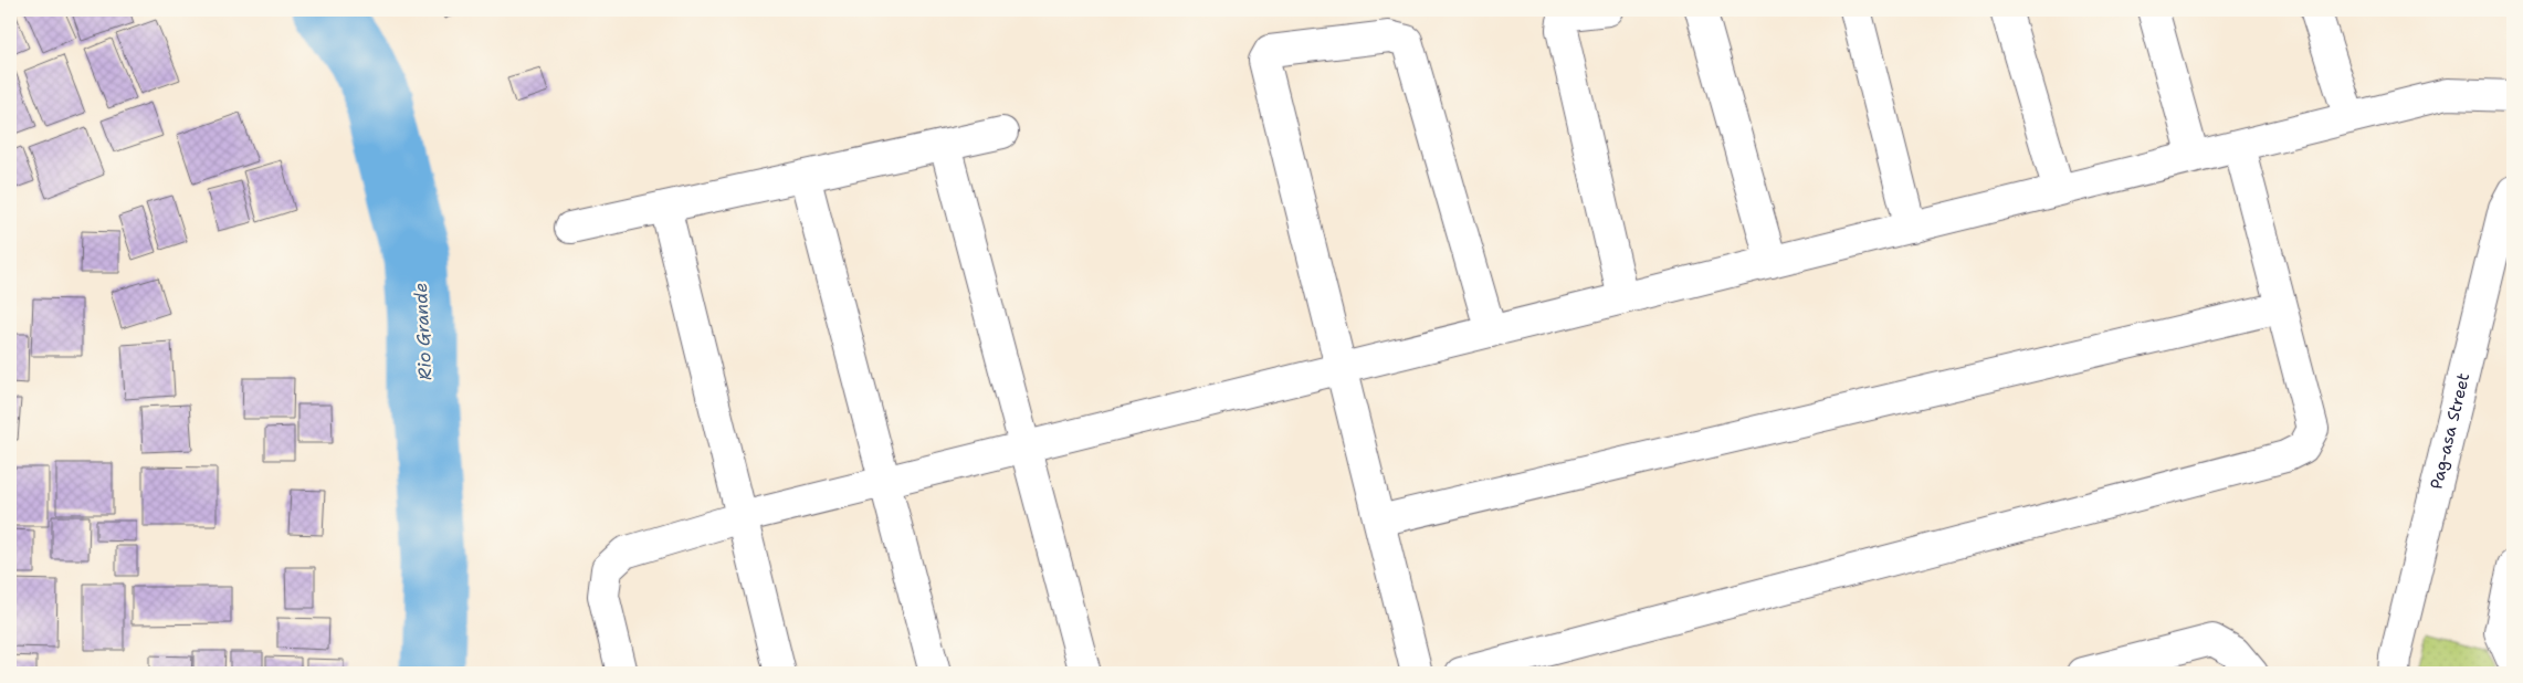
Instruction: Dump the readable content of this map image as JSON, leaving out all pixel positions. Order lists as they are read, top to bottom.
{
  "streets": {
    "street": ["Pag-asa Street"]
  },
  "water": ["Rio Grande"]
}
